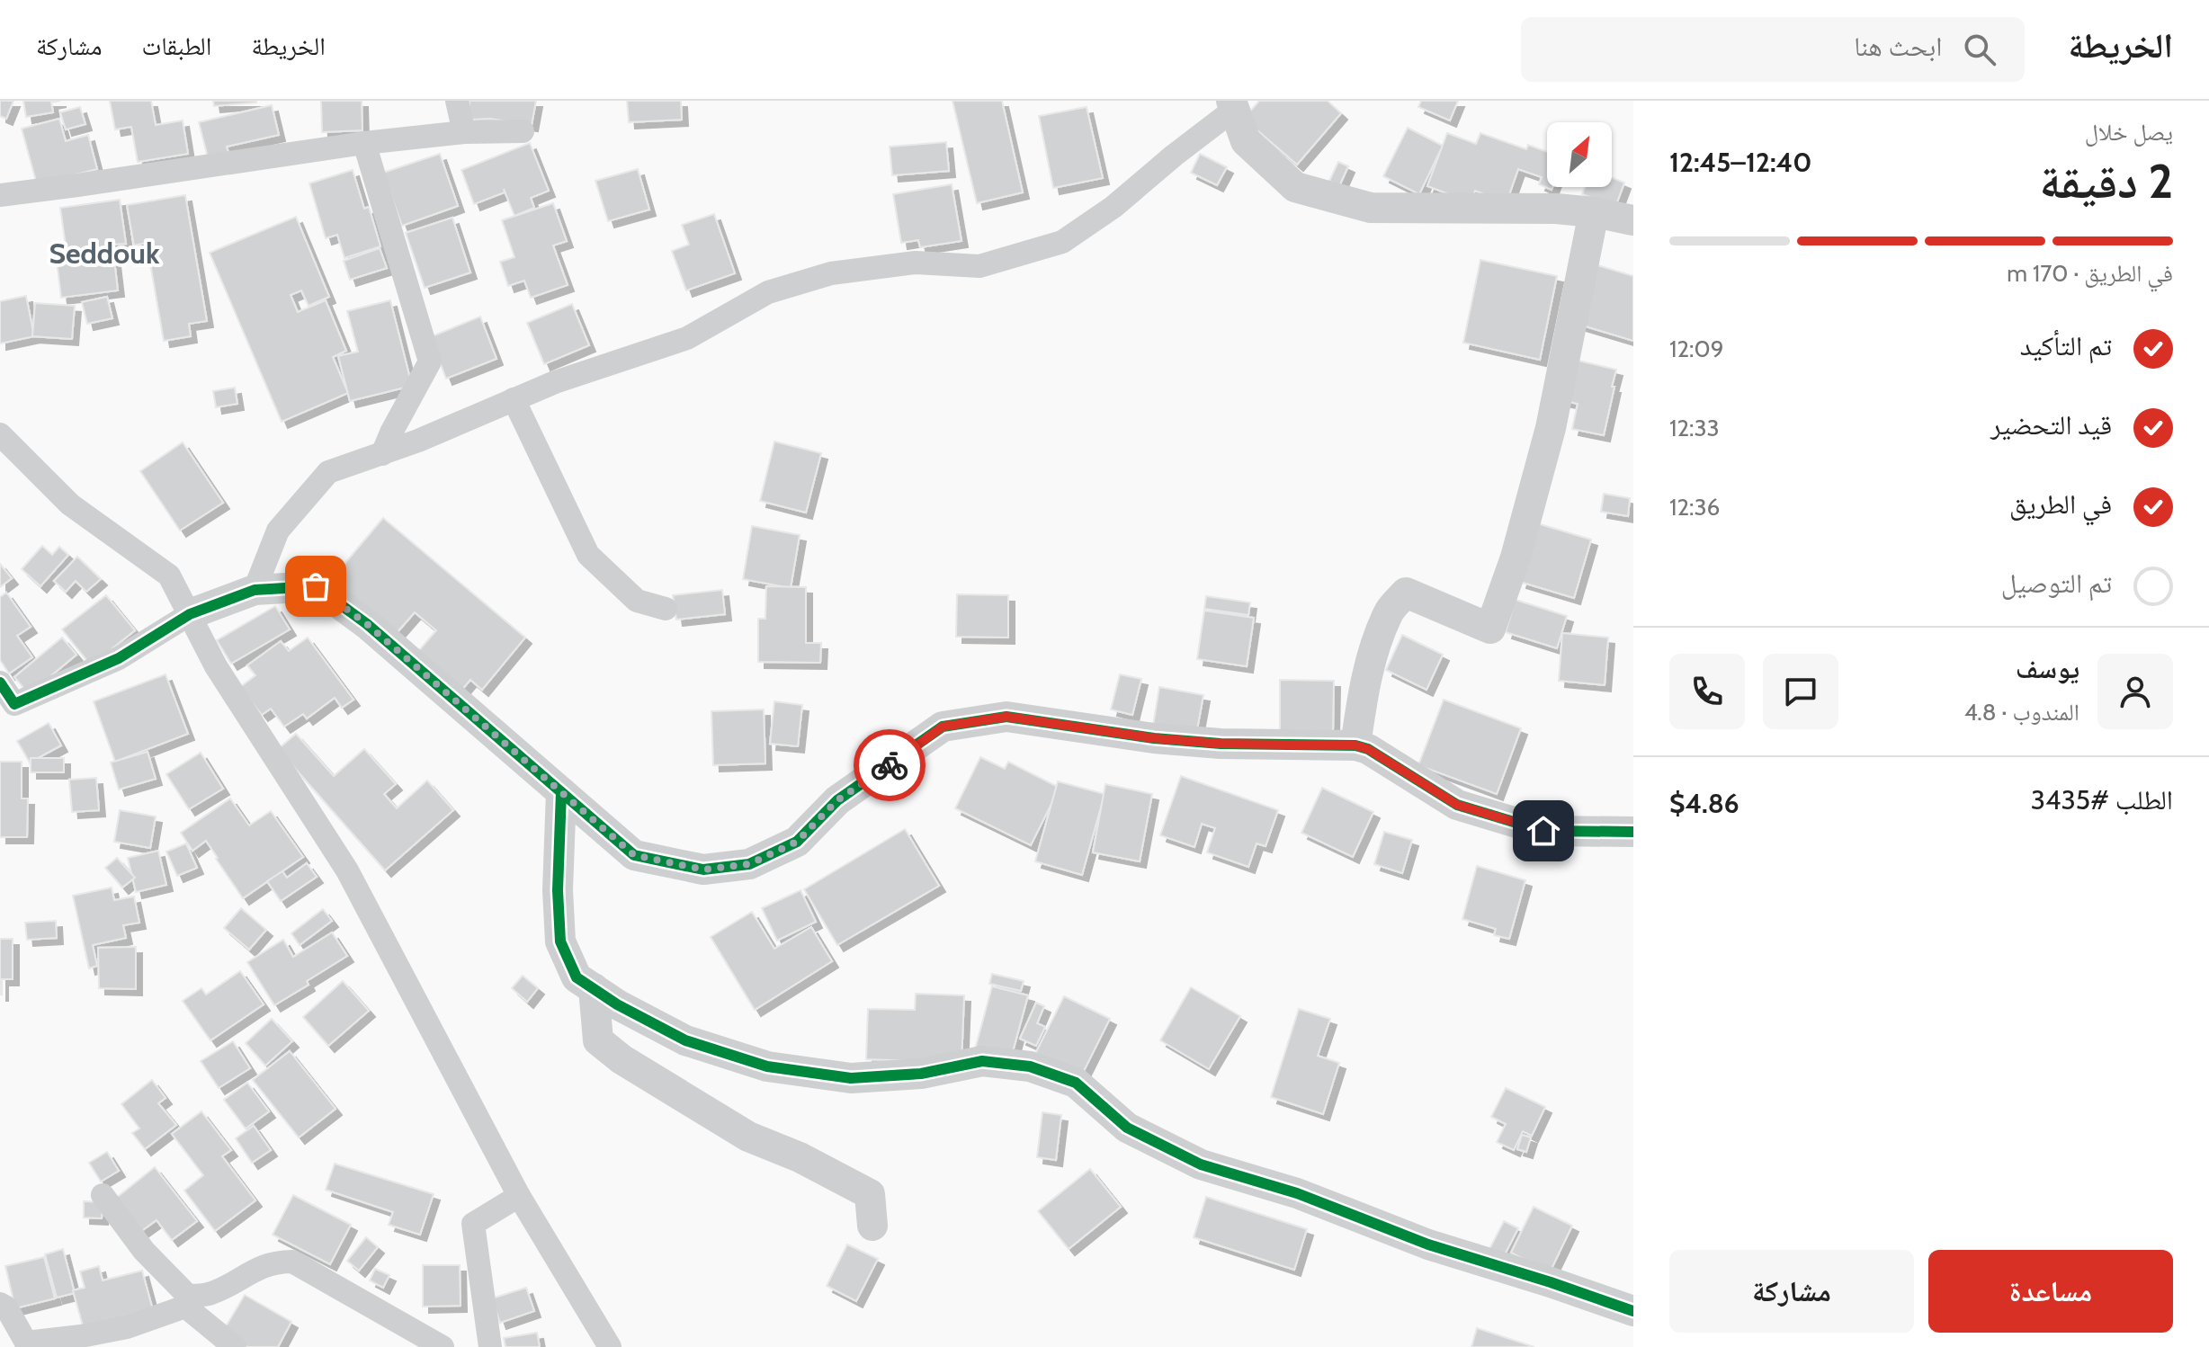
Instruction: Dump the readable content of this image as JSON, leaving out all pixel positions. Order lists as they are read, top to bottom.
{
  "districts": ["Seddouk"],
  "north": "top right",
  "page": {
    "header": "الخريطة",
    "search": "ابحث هنا",
    "nav": ["الخريطة", "الطبقات", "مشاركة"],
    "heading": ["2 دقيقة", "يصل خلال", "12:40–12:45"],
    "panel": [
      "يوسف",
      "المندوب · 4.8",
      "الطلب #3435",
      "$4.86"
    ],
    "bar": "في الطريق · 170 m",
    "list": [
      ["تم التأكيد", "12:09"],
      ["قيد التحضير", "12:33"],
      ["في الطريق", "12:36"],
      "تم التوصيل"
    ],
    "buttons": ["مساعدة", "مشاركة"]
  }
}
